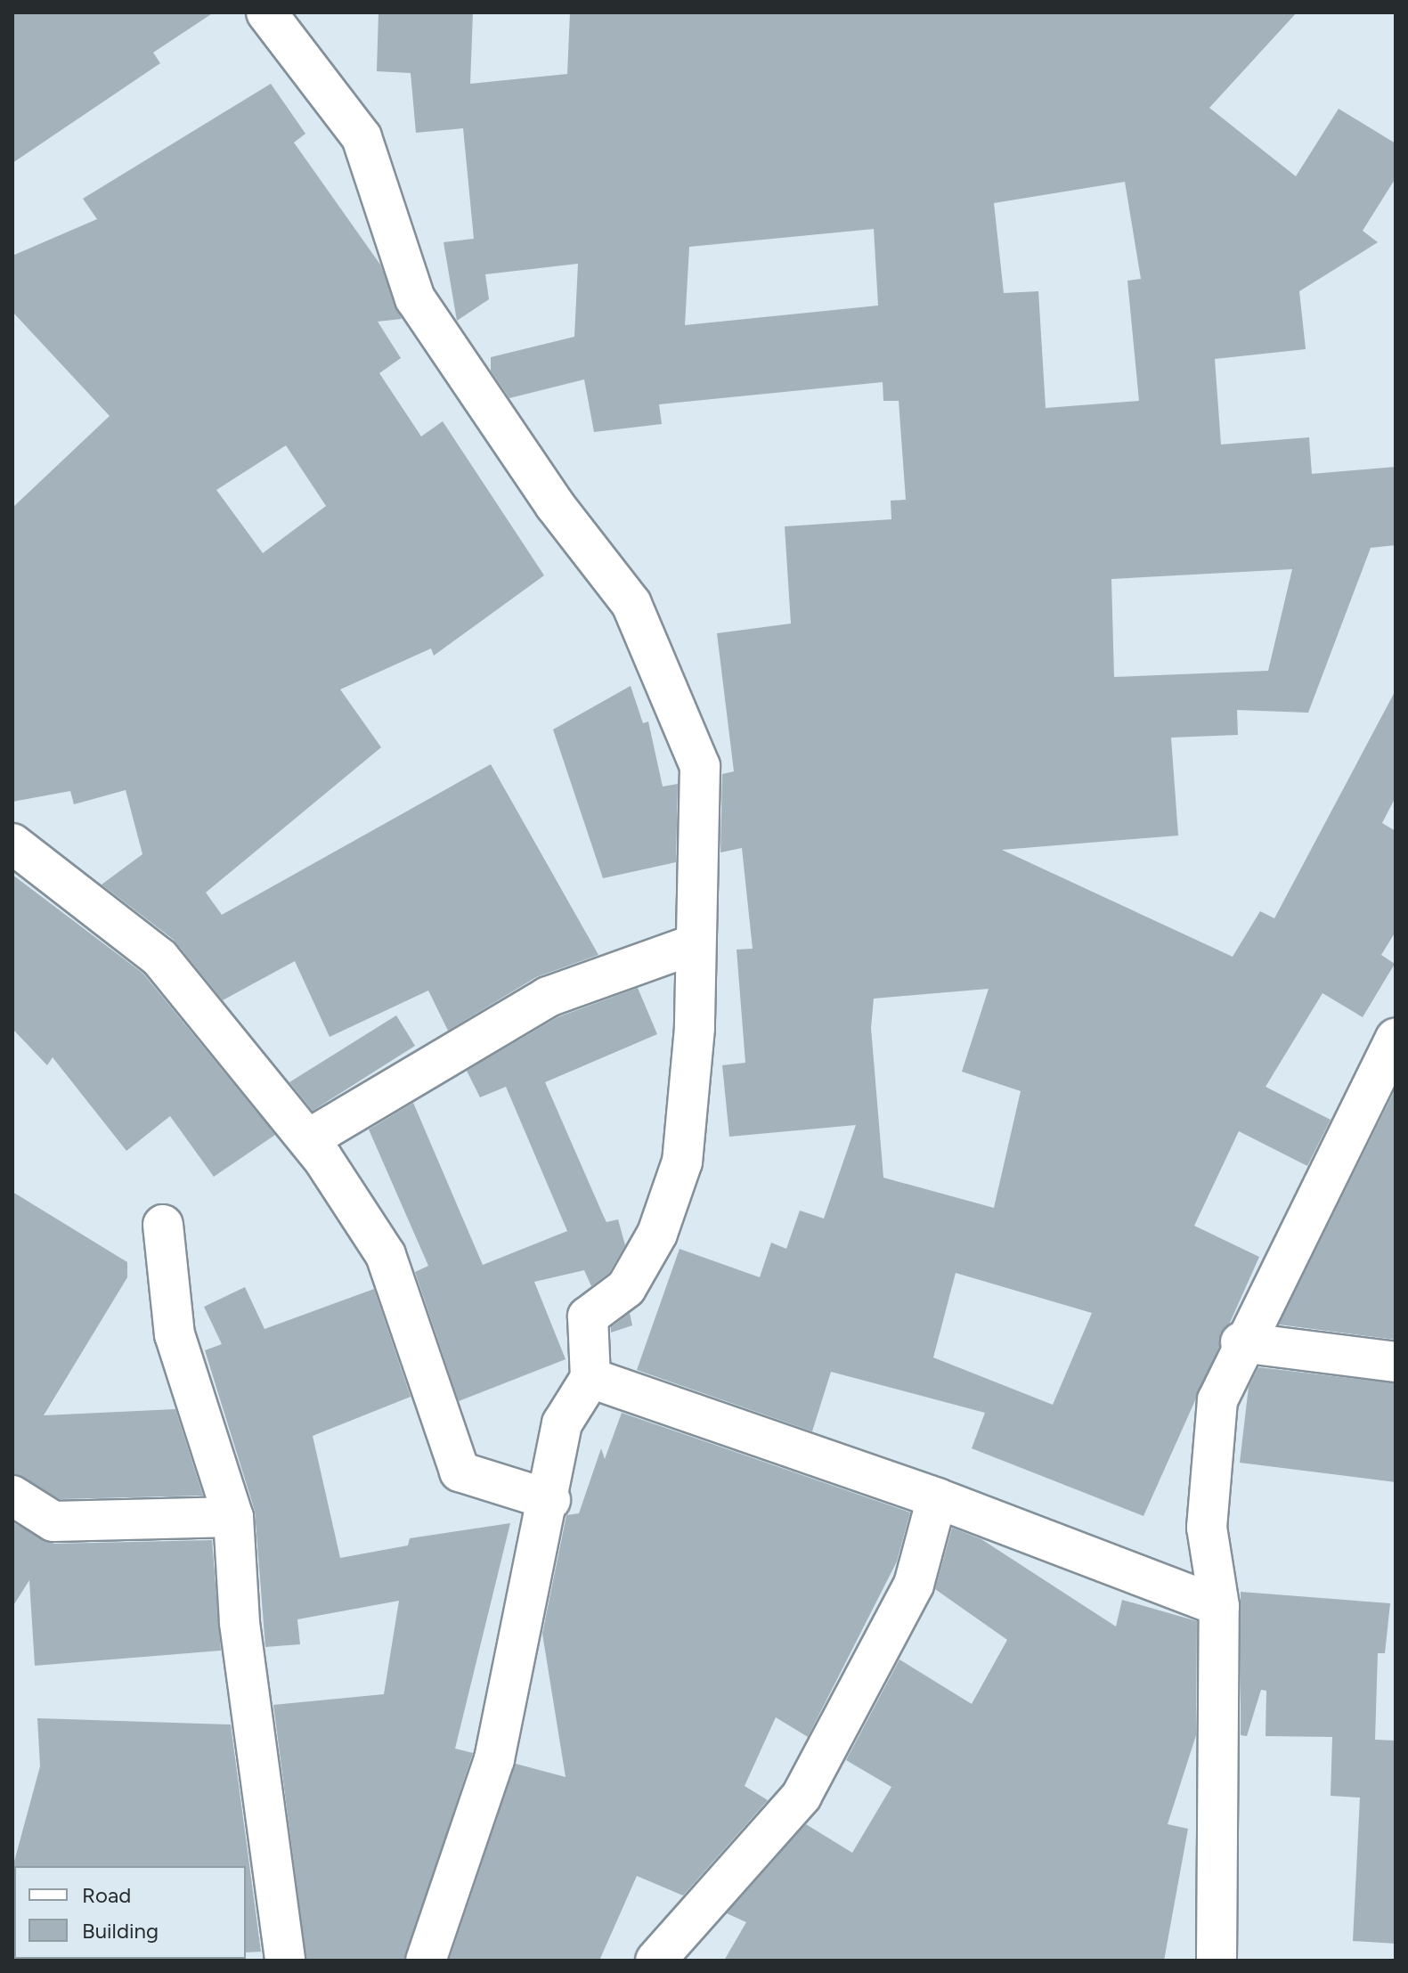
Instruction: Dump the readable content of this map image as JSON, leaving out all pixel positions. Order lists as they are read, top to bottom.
{
  "legend": ["Road", "Building"]
}
